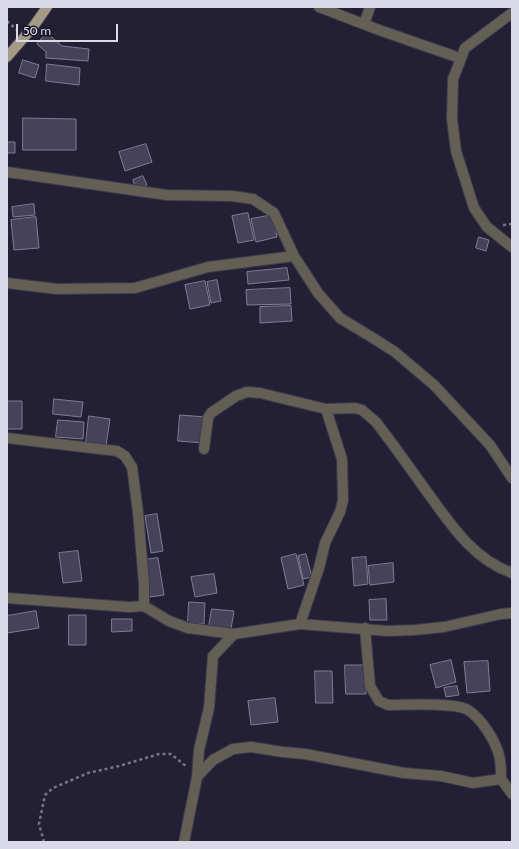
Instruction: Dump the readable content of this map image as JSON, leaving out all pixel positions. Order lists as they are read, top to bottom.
{
  "scale_bar": "50 m"
}
